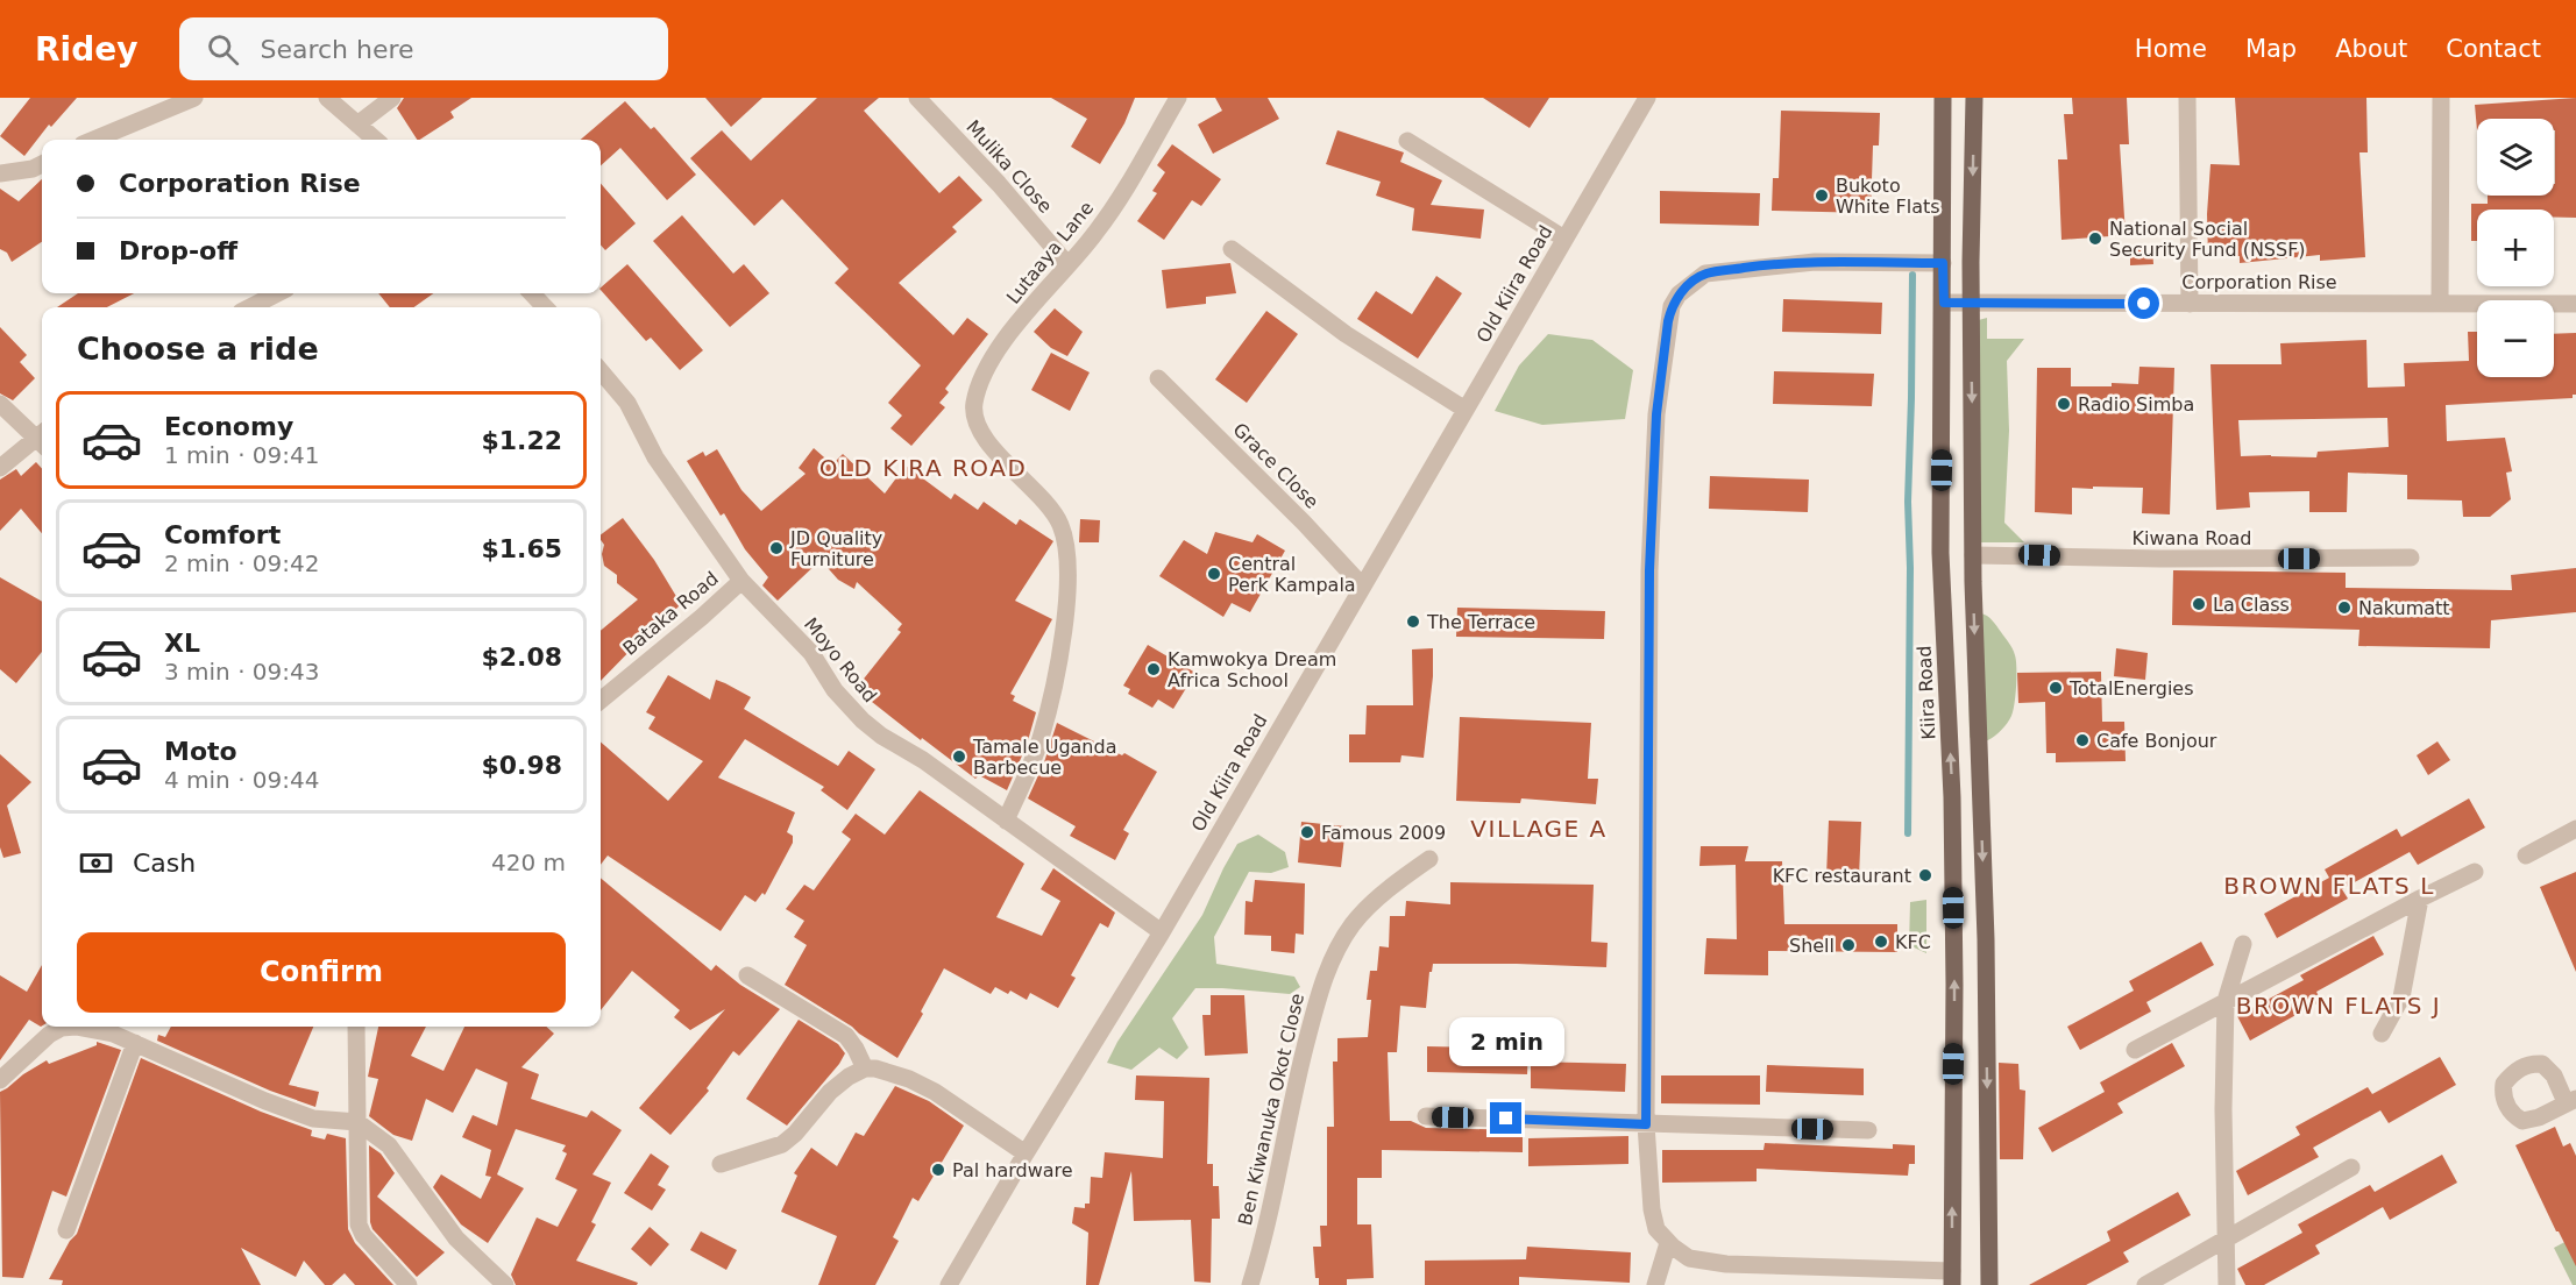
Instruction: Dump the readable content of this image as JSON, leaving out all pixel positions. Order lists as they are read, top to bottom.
{
  "streets": {
    "main road": ["Kiira Road"],
    "street": [
      "Mulika Close",
      "Lutaaya Lane",
      "Corporation Rise",
      "Old Kiira Road",
      "Grace Close",
      "Kiwana Road",
      "Bataka Road",
      "Moyo Road",
      "Ben Kiwanuka Okot Close"
    ]
  },
  "crossings": [
    ["Mulika Close", "Lutaaya Lane"],
    ["Lutaaya Lane", "Moyo Road"],
    ["Corporation Rise", "Kiira Road"],
    ["Old Kiira Road", "Grace Close"],
    ["Old Kiira Road", "Moyo Road"],
    ["Bataka Road", "Moyo Road"]
  ],
  "districts": [
    "OLD KIRA ROAD",
    "VILLAGE A",
    "BROWN FLATS L",
    "BROWN FLATS J"
  ],
  "places": [
    "Bukoto White Flats",
    "National Social Security Fund (NSSF)",
    "Radio Simba",
    "JD Quality Furniture",
    "Central Perk Kampala",
    "La Class",
    "Nakumatt",
    "The Terrace",
    "Kamwokya Dream Africa School",
    "TotalEnergies",
    "Cafe Bonjour",
    "Tamale Uganda Barbecue",
    "Famous 2009",
    "KFC restaurant",
    "KFC",
    "Shell",
    "Pal hardware"
  ],
  "page": {
    "header": "Ridey",
    "search": "Search here",
    "nav": [
      "Home",
      "Map",
      "About",
      "Contact"
    ],
    "map_buttons": ["+", "−"],
    "banner": ["Corporation Rise", "Drop-off"],
    "heading": "Choose a ride",
    "list": [
      {
        "name": "Economy",
        "note": "1 min · 09:41",
        "value": "$1.22"
      },
      {
        "name": "Comfort",
        "note": "2 min · 09:42",
        "value": "$1.65"
      },
      {
        "name": "XL",
        "note": "3 min · 09:43",
        "value": "$2.08"
      },
      {
        "name": "Moto",
        "note": "4 min · 09:44",
        "value": "$0.98"
      }
    ],
    "pay": ["Cash", "420 m"],
    "buttons": "Confirm",
    "bubble": "2 min"
  }
}
